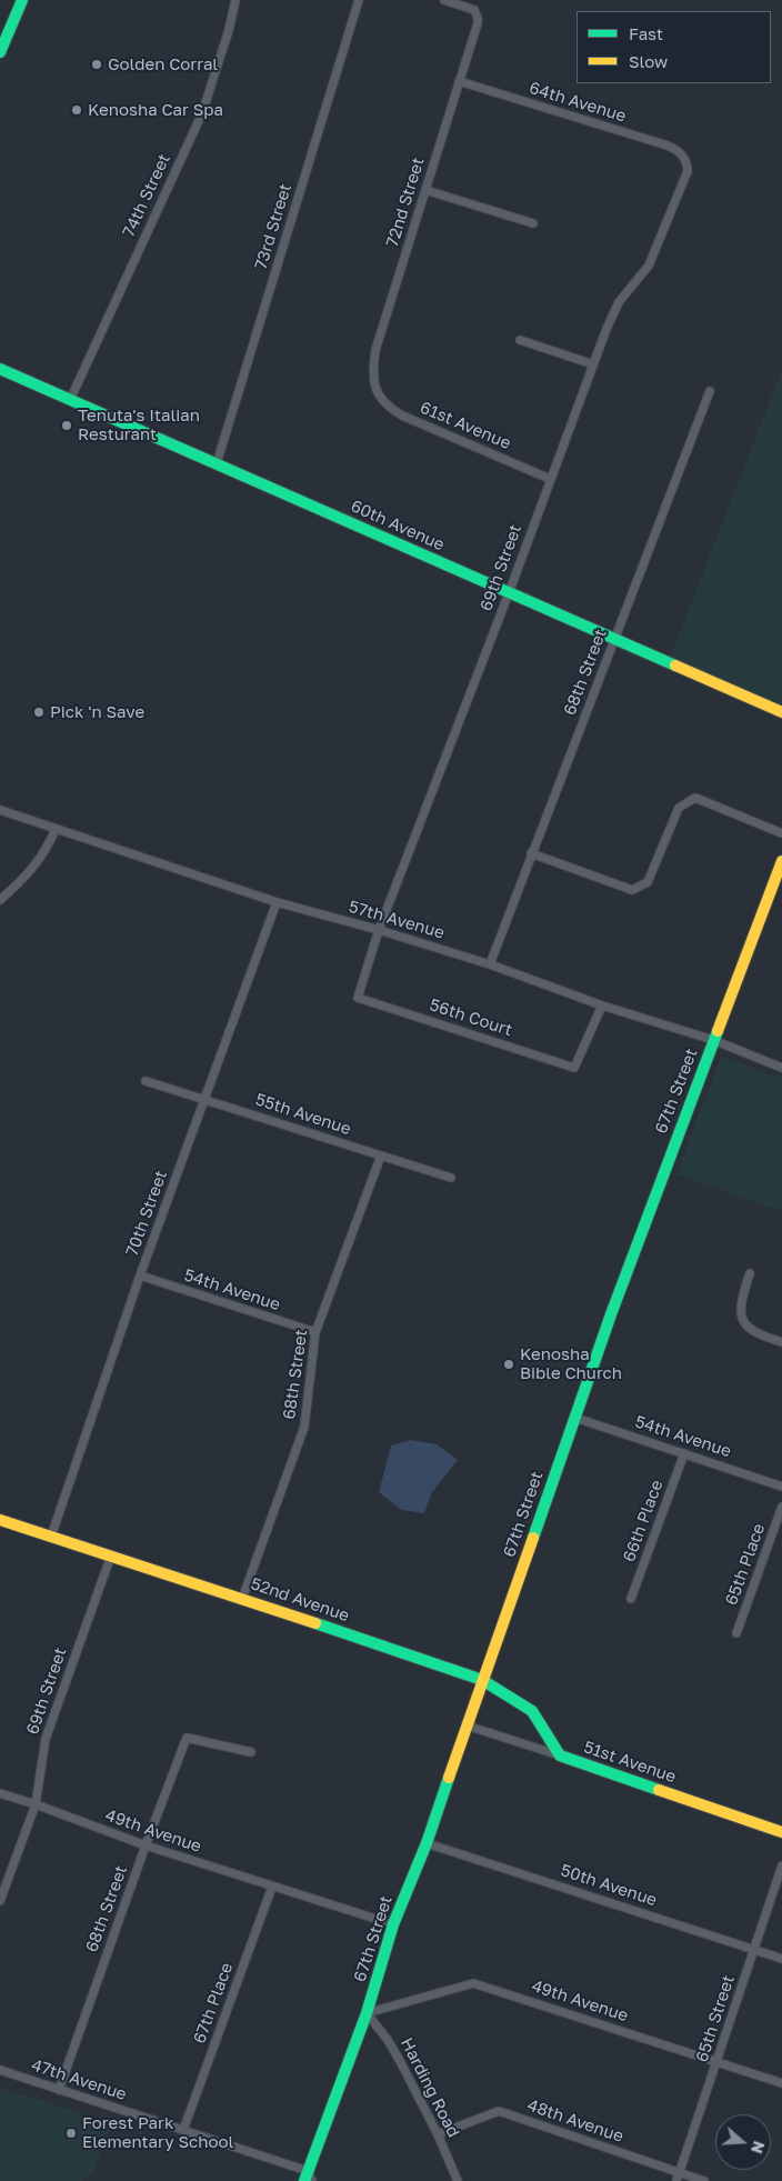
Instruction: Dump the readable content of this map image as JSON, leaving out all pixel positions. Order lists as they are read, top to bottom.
{
  "streets": {
    "street": [
      "64th Avenue",
      "74th Street",
      "72nd Street",
      "73rd Street",
      "61st Avenue",
      "60th Avenue",
      "69th Street",
      "68th Street",
      "57th Avenue",
      "56th Court",
      "67th Street",
      "55th Avenue",
      "70th Street",
      "54th Avenue",
      "66th Place",
      "65th Place",
      "52nd Avenue",
      "51st Avenue",
      "49th Avenue",
      "50th Avenue",
      "67th Place",
      "65th Street",
      "47th Avenue",
      "Harding Road",
      "48th Avenue"
    ]
  },
  "crossings": [
    ["64th Avenue", "72nd Street"],
    ["64th Avenue", "69th Street"],
    ["74th Street", "60th Avenue"],
    ["72nd Street", "61st Avenue"],
    ["73rd Street", "60th Avenue"],
    ["61st Avenue", "69th Street"],
    ["60th Avenue", "69th Street"],
    ["60th Avenue", "68th Street"],
    ["69th Street", "57th Avenue"],
    ["69th Street", "56th Court"],
    ["69th Street", "52nd Avenue"],
    ["69th Street", "49th Avenue"],
    ["68th Street", "57th Avenue"],
    ["68th Street", "55th Avenue"],
    ["68th Street", "54th Avenue"],
    ["68th Street", "52nd Avenue"],
    ["68th Street", "49th Avenue"],
    ["68th Street", "47th Avenue"],
    ["57th Avenue", "56th Court"],
    ["57th Avenue", "67th Street"],
    ["57th Avenue", "70th Street"],
    ["67th Street", "54th Avenue"],
    ["67th Street", "52nd Avenue"],
    ["67th Street", "51st Avenue"],
    ["67th Street", "49th Avenue"],
    ["67th Street", "50th Avenue"],
    ["67th Street", "47th Avenue"],
    ["67th Street", "Harding Road"],
    ["55th Avenue", "70th Street"],
    ["70th Street", "54th Avenue"],
    ["70th Street", "52nd Avenue"],
    ["54th Avenue", "66th Place"],
    ["52nd Avenue", "51st Avenue"],
    ["49th Avenue", "67th Place"],
    ["49th Avenue", "65th Street"],
    ["49th Avenue", "Harding Road"],
    ["50th Avenue", "65th Street"],
    ["67th Place", "47th Avenue"],
    ["65th Street", "48th Avenue"],
    ["Harding Road", "48th Avenue"]
  ],
  "places": [
    "Golden Corral",
    "Kenosha Car Spa",
    "Tenuta's Italian Resturant",
    "Pick 'n Save",
    "Kenosha Bible Church",
    "Forest Park Elementary School"
  ],
  "legend": ["Fast", "Slow"],
  "north": "right"
}
